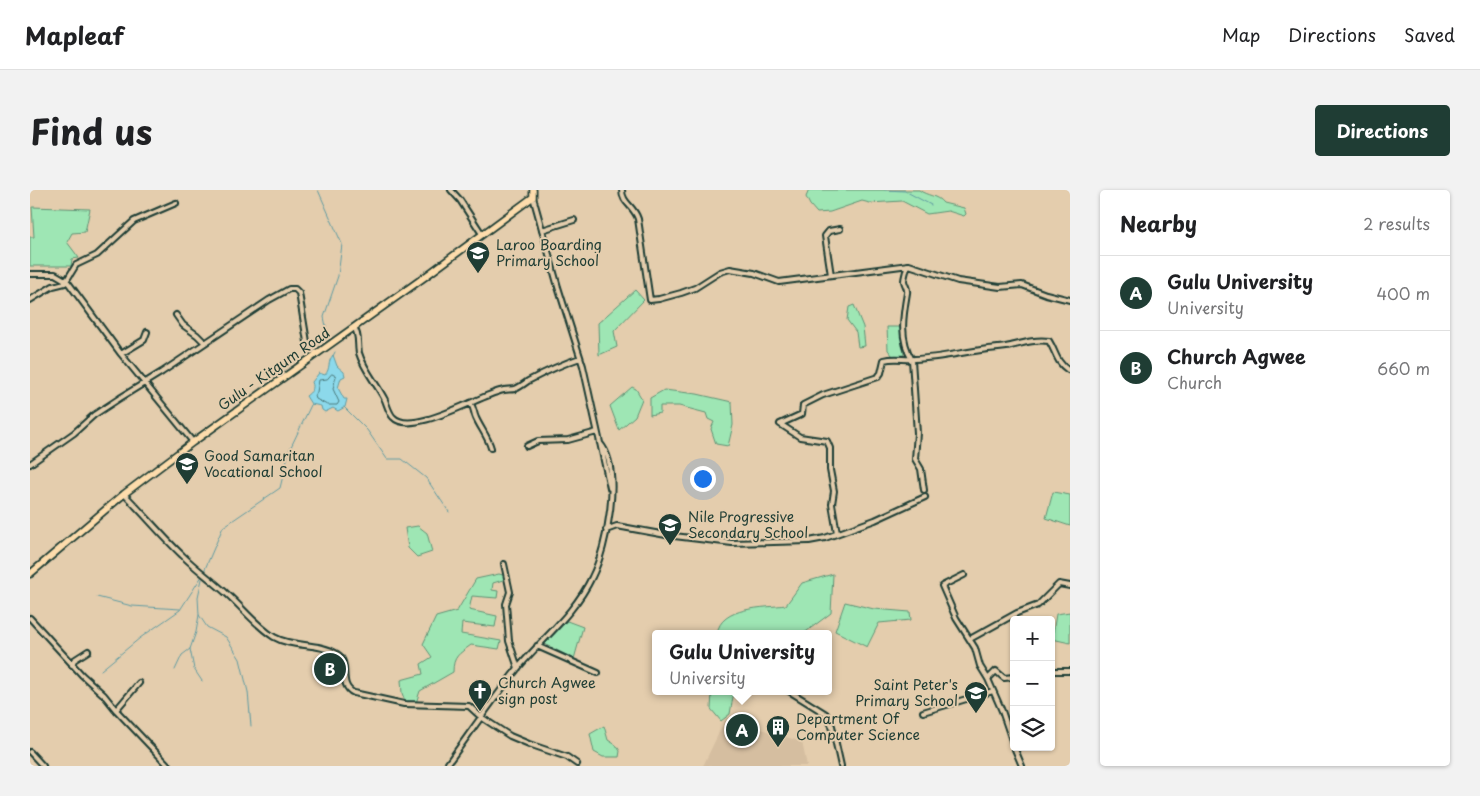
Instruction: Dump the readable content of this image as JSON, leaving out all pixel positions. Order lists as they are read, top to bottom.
{
  "streets": {
    "main road": ["Gulu - Kitgum Road"]
  },
  "places": {
    "school or university": [
      "Laroo Boarding Primary School",
      "Good Samaritan Vocational School",
      "Nile Progressive Secondary School",
      "Saint Peter's Primary School"
    ],
    "church": ["Church Agwee sign post"],
    "building": ["Department Of Computer Science"]
  },
  "page": {
    "header": "Mapleaf",
    "nav": ["Map", "Directions", "Saved"],
    "title": "Find us",
    "buttons": "Directions",
    "heading": ["Nearby", "2 results"],
    "list": [
      {
        "mark": "A",
        "name": "Gulu University",
        "note": "University",
        "value": "400 m"
      },
      {
        "mark": "B",
        "name": "Church Agwee",
        "note": "Church",
        "value": "660 m"
      }
    ],
    "map_buttons": ["+", "−"],
    "popup": ["Gulu University", "University"],
    "pins": ["B", "A"]
  }
}
